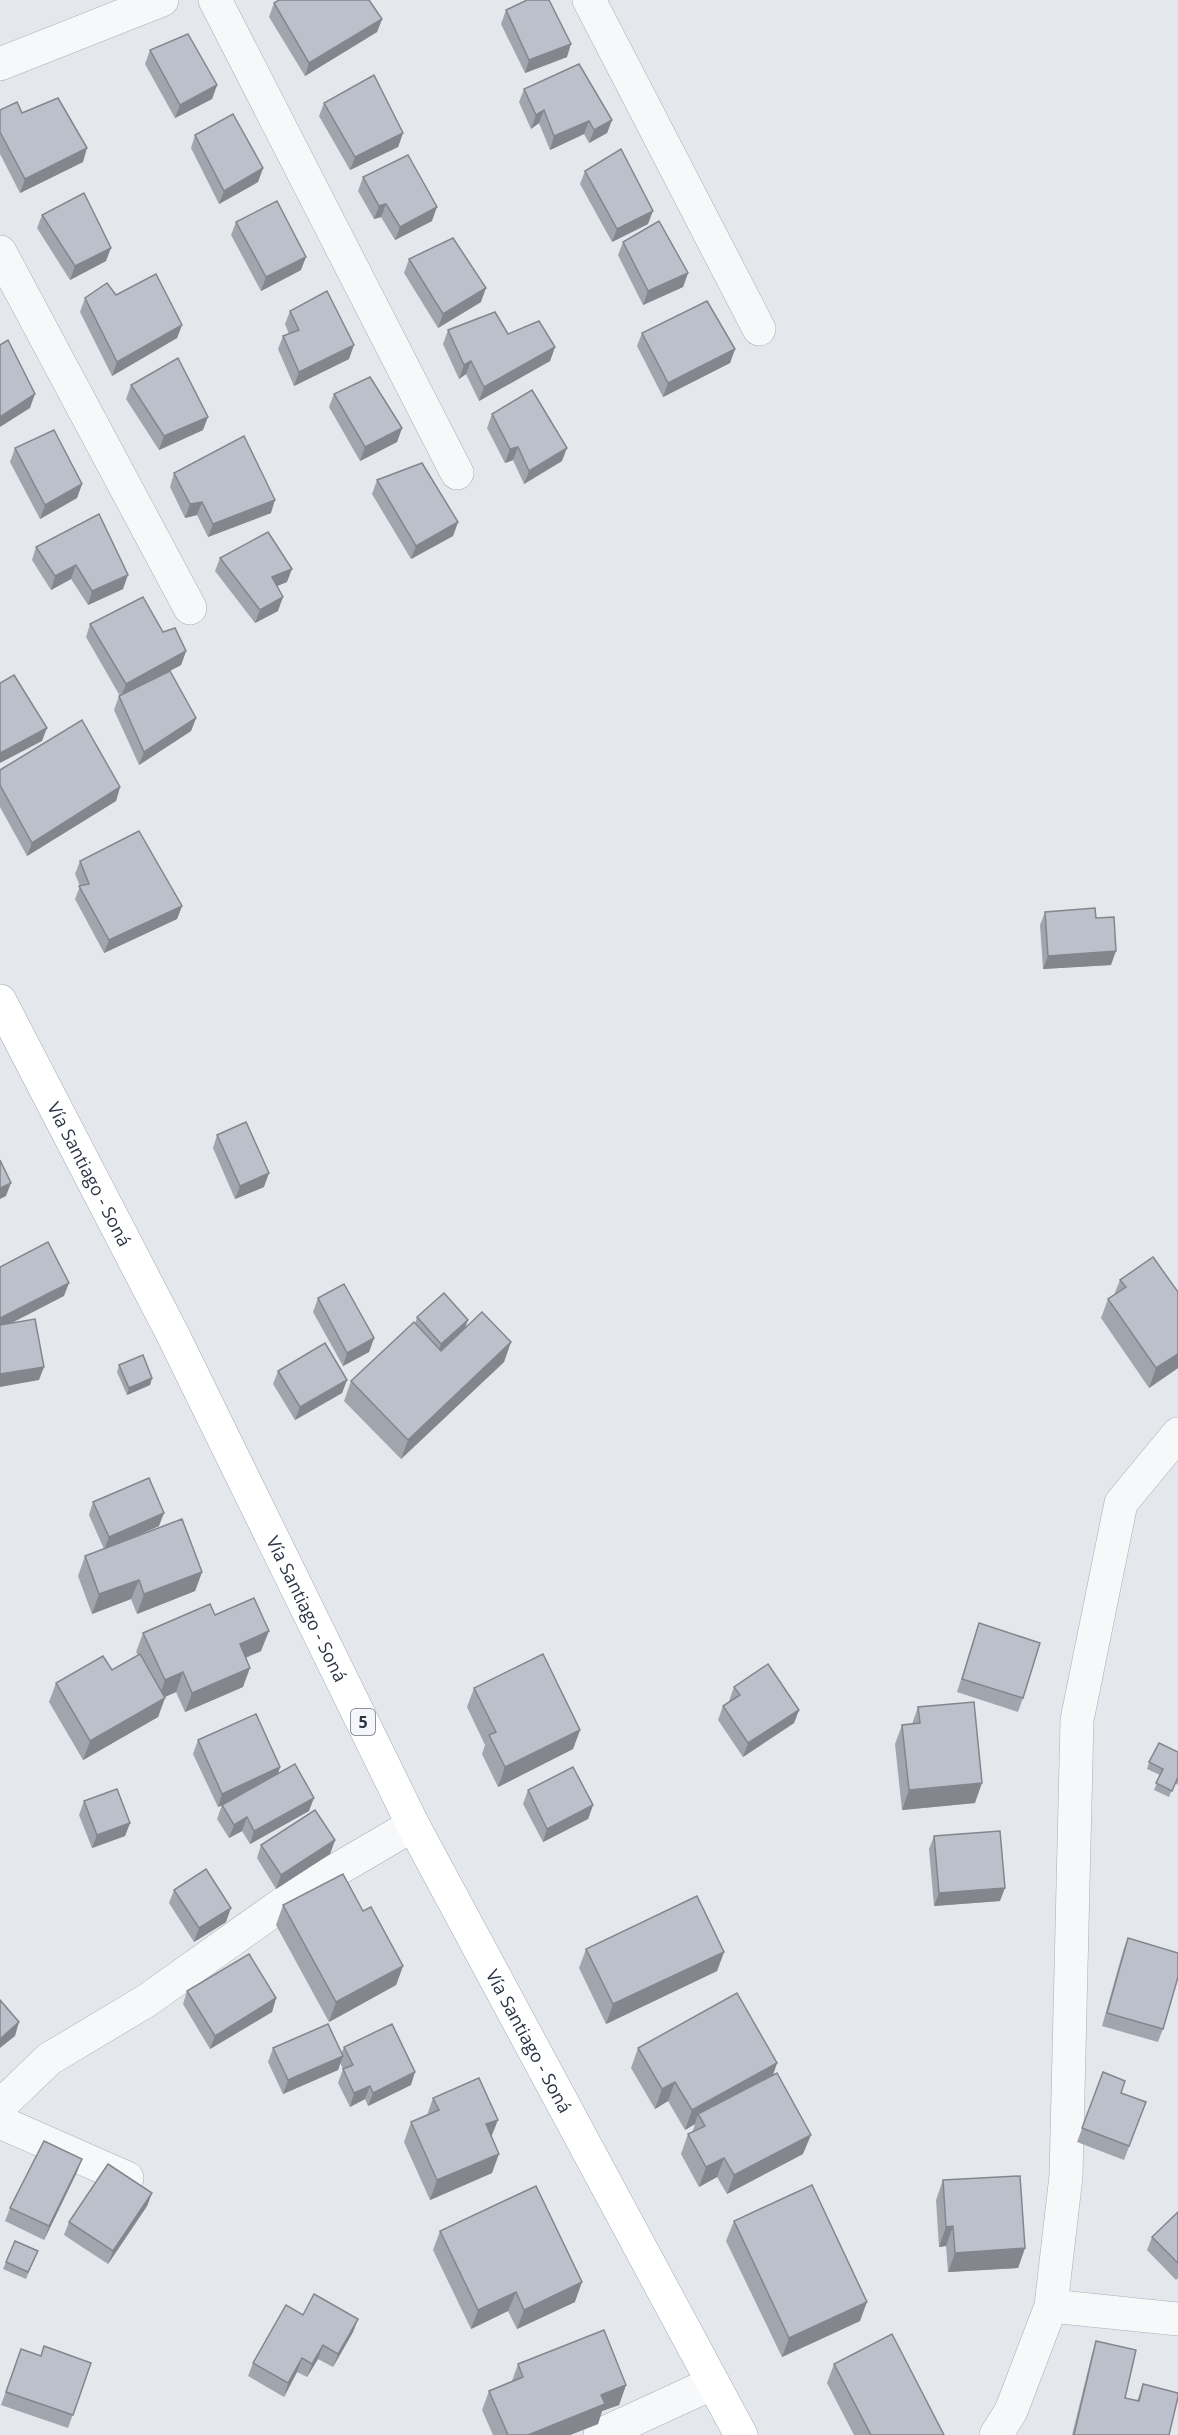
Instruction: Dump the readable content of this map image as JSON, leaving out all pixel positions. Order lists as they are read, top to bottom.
{
  "streets": {
    "main road": ["Vía Santiago - Soná", "5"]
  }
}
